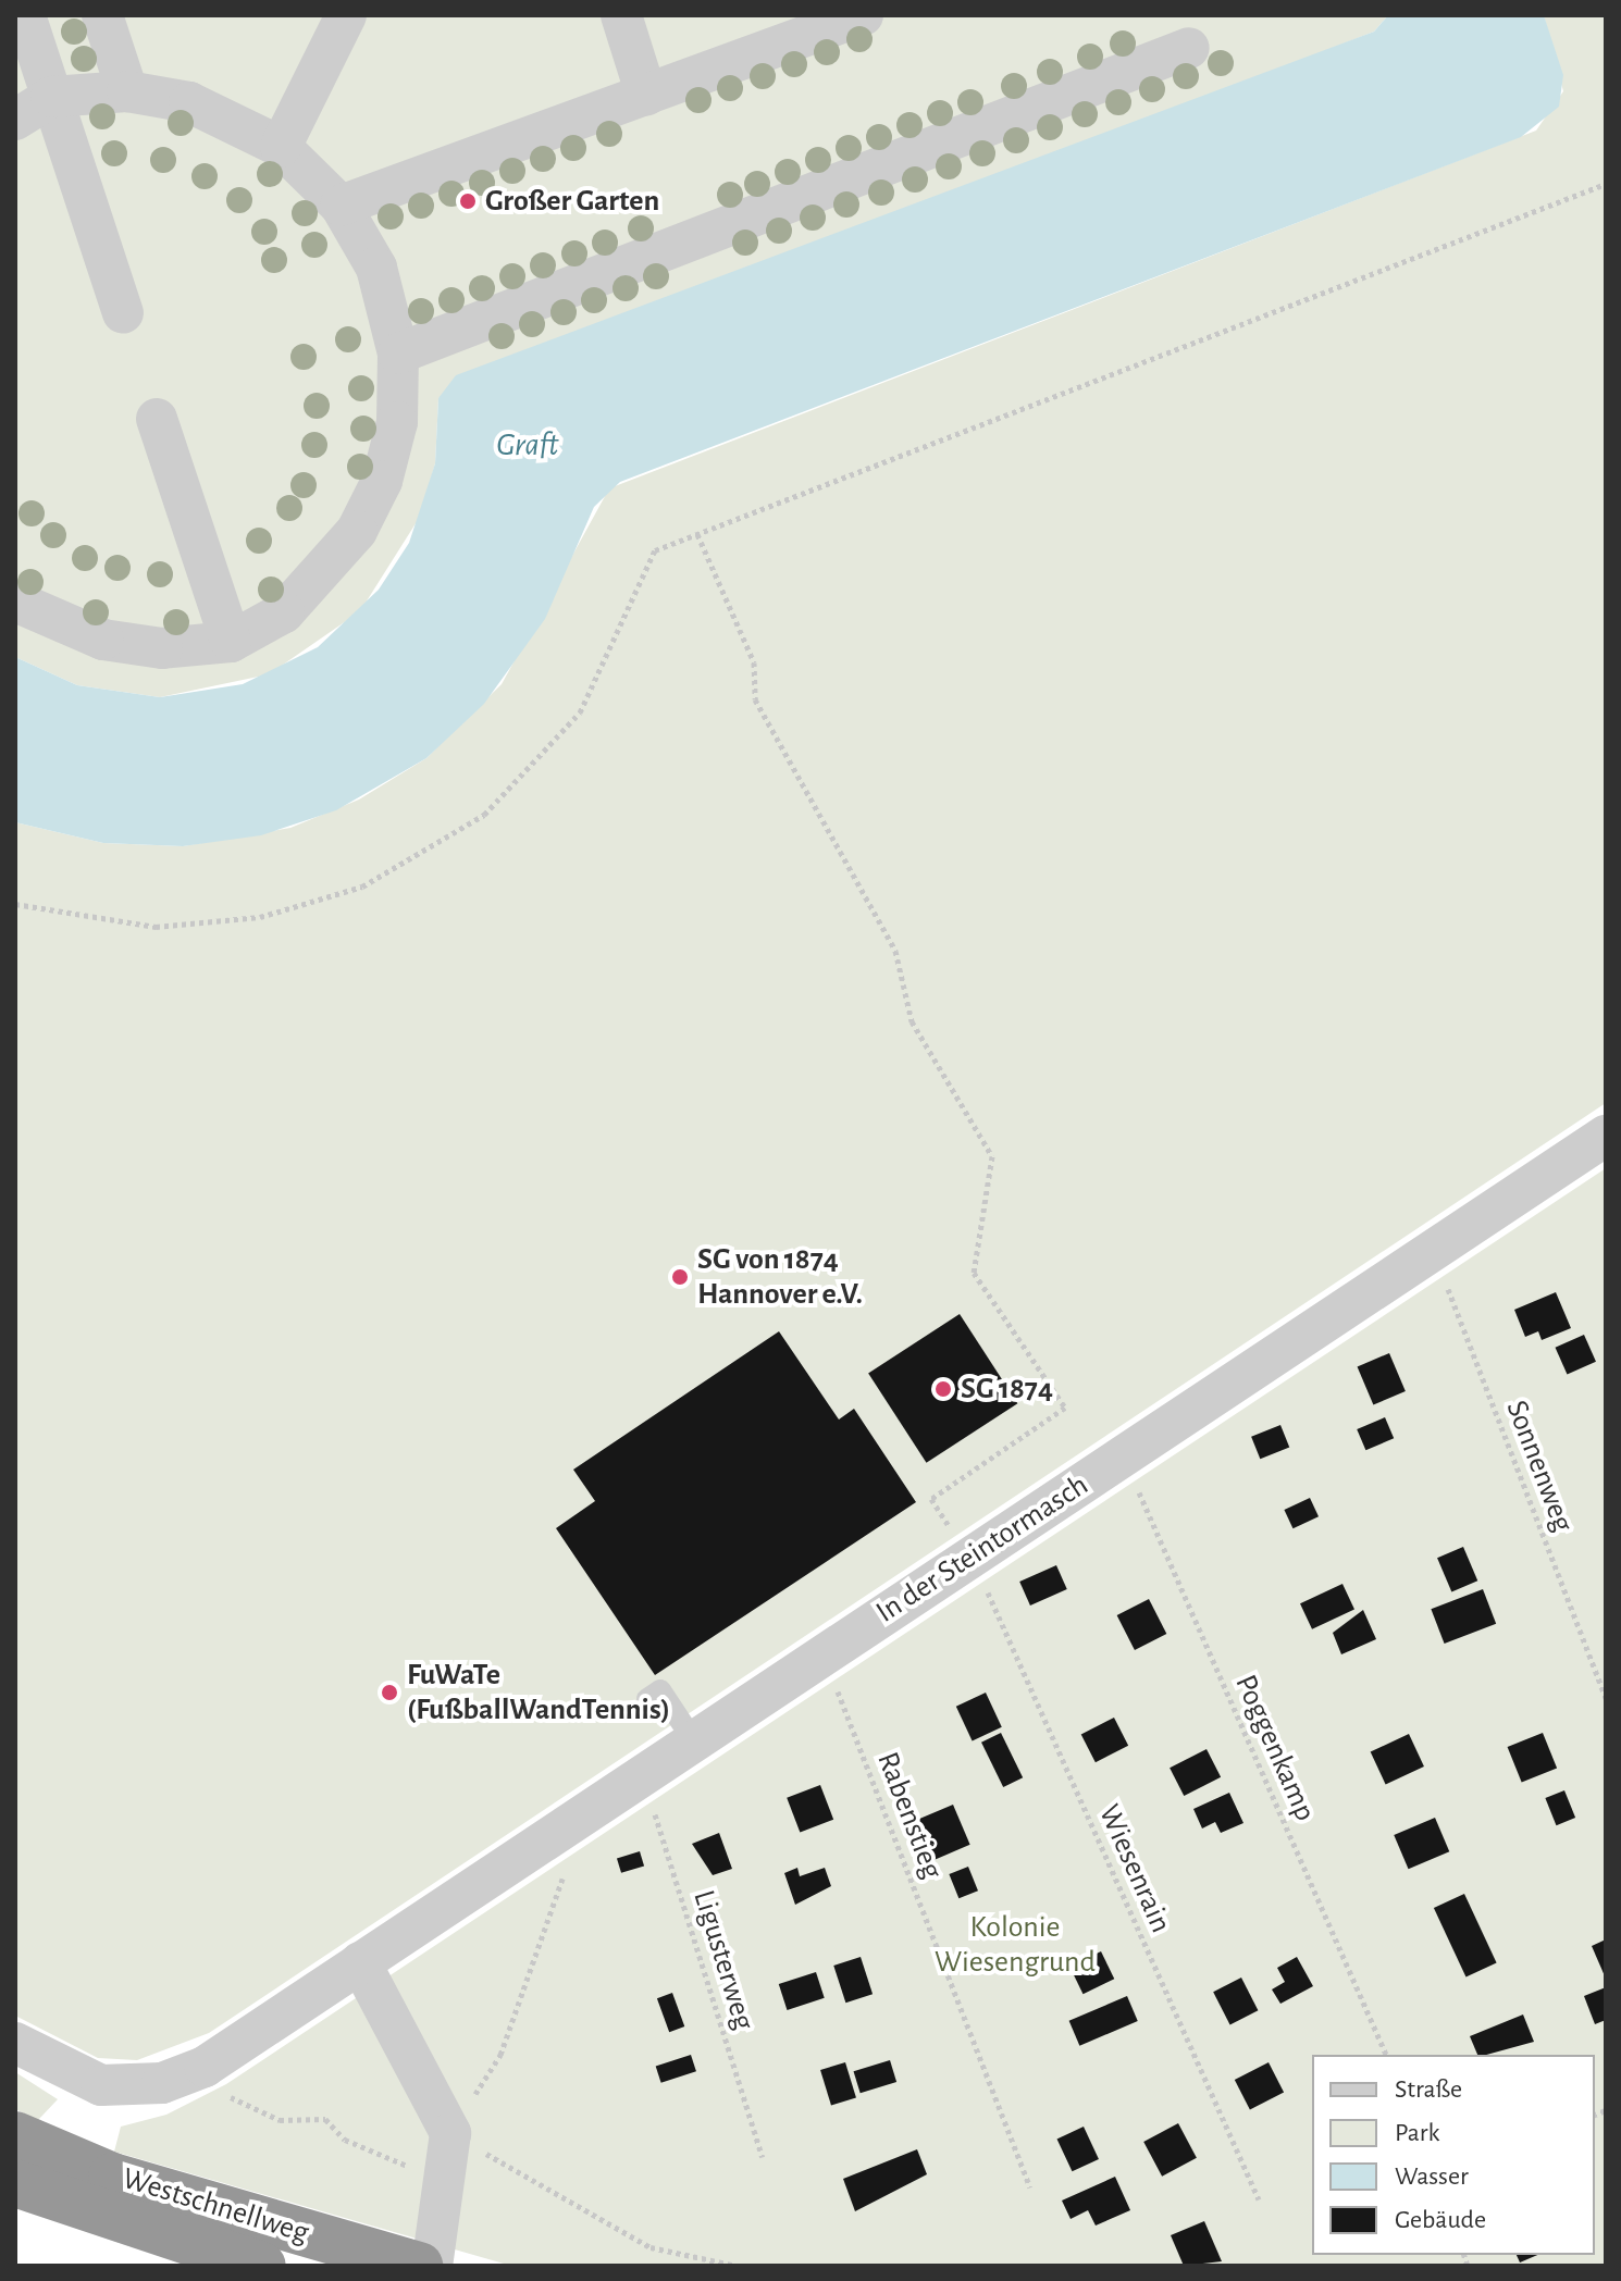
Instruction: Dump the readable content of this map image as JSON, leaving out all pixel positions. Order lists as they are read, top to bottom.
{
  "streets": {
    "highway": ["Westschnellweg"],
    "street": ["In der Steintormasch"],
    "path": [
      "Sonnenweg",
      "Poggenkamp",
      "Rabenstieg",
      "Wiesenrain",
      "Ligusterweg"
    ]
  },
  "crossings": [
    ["Sonnenweg", "In der Steintormasch"],
    ["In der Steintormasch", "Poggenkamp"],
    ["In der Steintormasch", "Rabenstieg"],
    ["In der Steintormasch", "Wiesenrain"],
    ["In der Steintormasch", "Ligusterweg"]
  ],
  "water": ["Graft"],
  "parks": ["Kolonie Wiesengrund"],
  "places": [
    "Großer Garten",
    "SG von 1874 Hannover e.V.",
    "SG 1874",
    "FuWaTe (FußballWandTennis)"
  ],
  "legend": [
    "Straße",
    "Park",
    "Wasser",
    "Gebäude"
  ]
}
